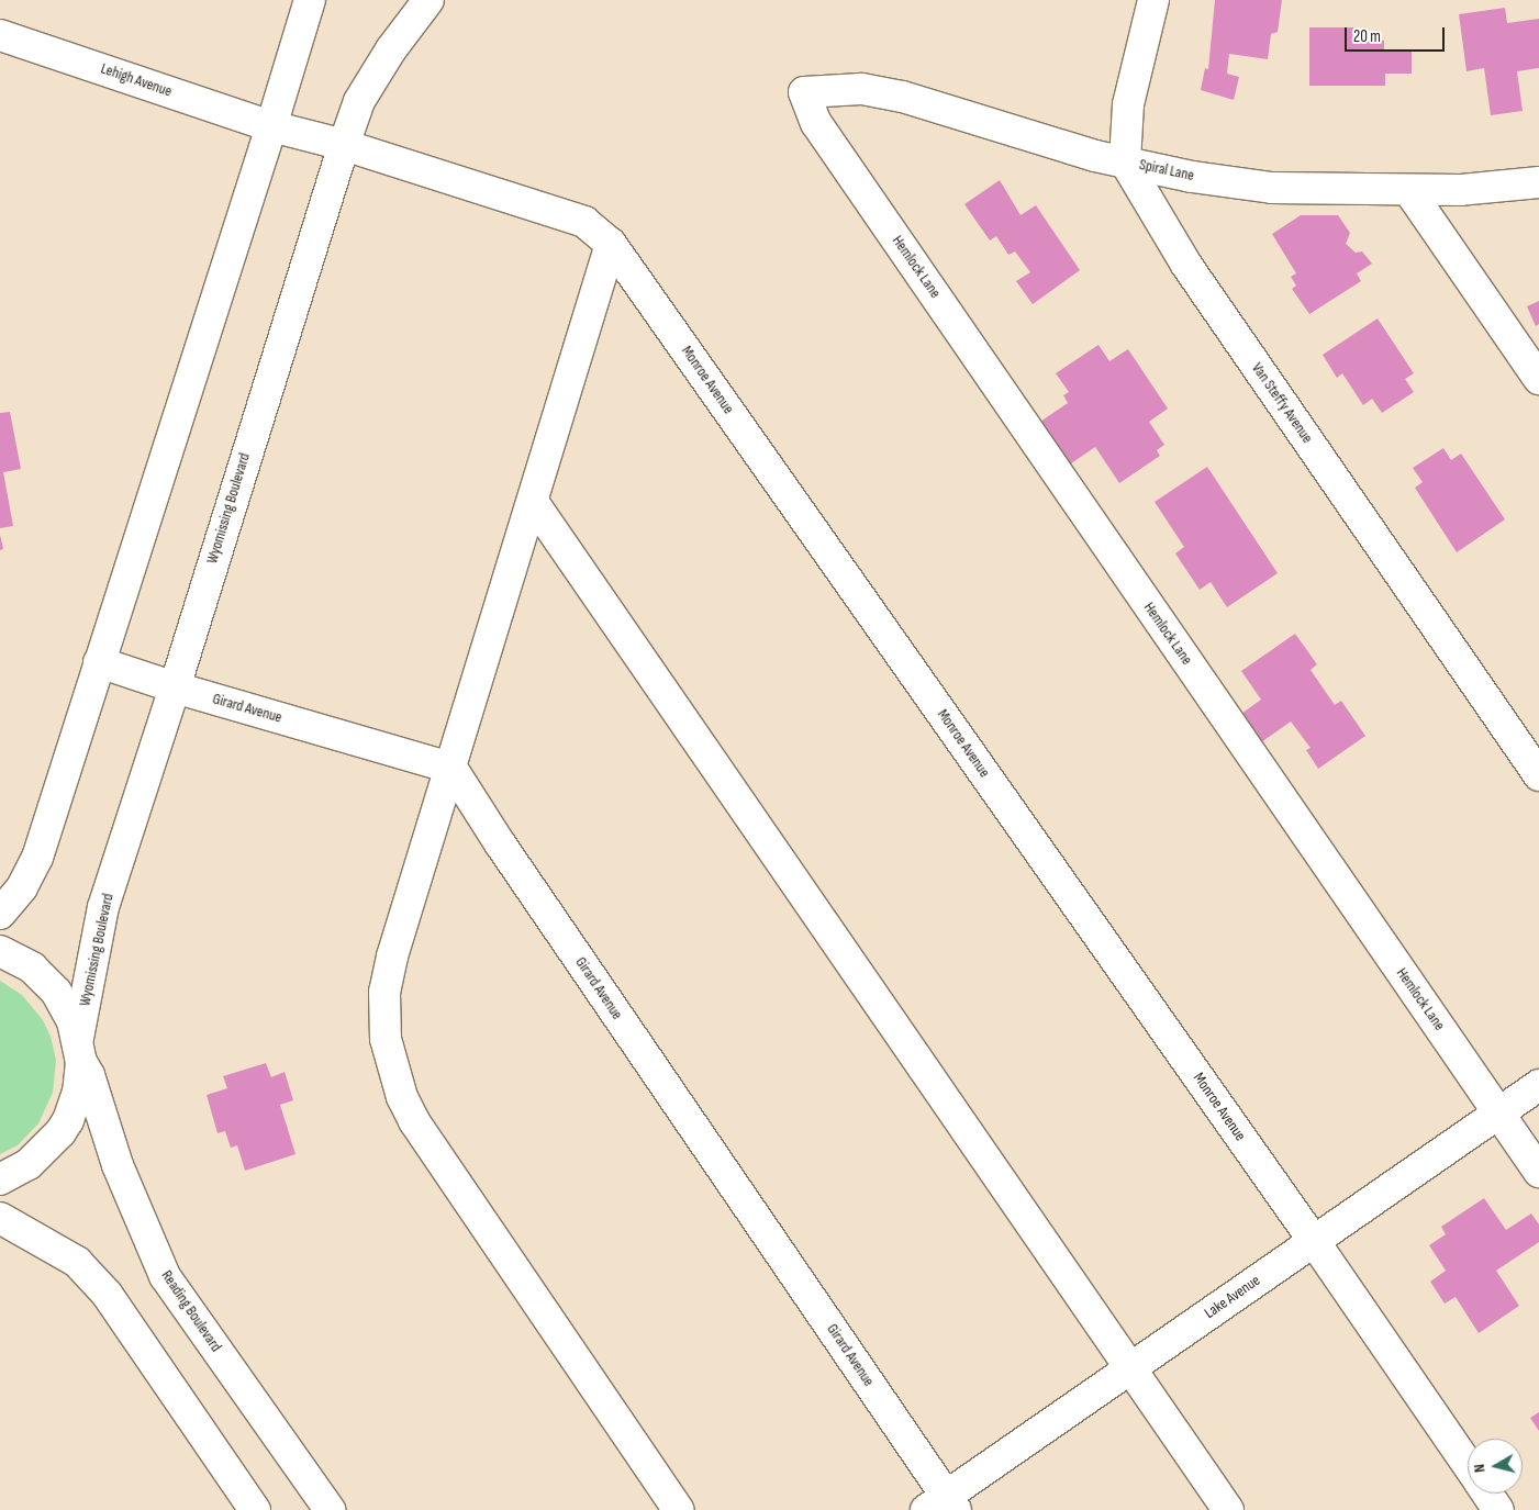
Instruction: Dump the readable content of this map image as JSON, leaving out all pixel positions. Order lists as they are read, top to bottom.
{
  "streets": {
    "street": [
      "Lehigh Avenue",
      "Spiral Lane",
      "Hemlock Lane",
      "Monroe Avenue",
      "Van Steffy Avenue",
      "Wyomissing Boulevard",
      "Girard Avenue",
      "Lake Avenue",
      "Reading Boulevard"
    ]
  },
  "crossings": [
    ["Lehigh Avenue", "Monroe Avenue"],
    ["Lehigh Avenue", "Wyomissing Boulevard"],
    ["Spiral Lane", "Hemlock Lane"],
    ["Spiral Lane", "Van Steffy Avenue"],
    ["Hemlock Lane", "Lake Avenue"],
    ["Monroe Avenue", "Wyomissing Boulevard"],
    ["Monroe Avenue", "Lake Avenue"],
    ["Wyomissing Boulevard", "Girard Avenue"],
    ["Wyomissing Boulevard", "Reading Boulevard"],
    ["Girard Avenue", "Lake Avenue"]
  ],
  "scale_bar": "20 m",
  "north": "left"
}
